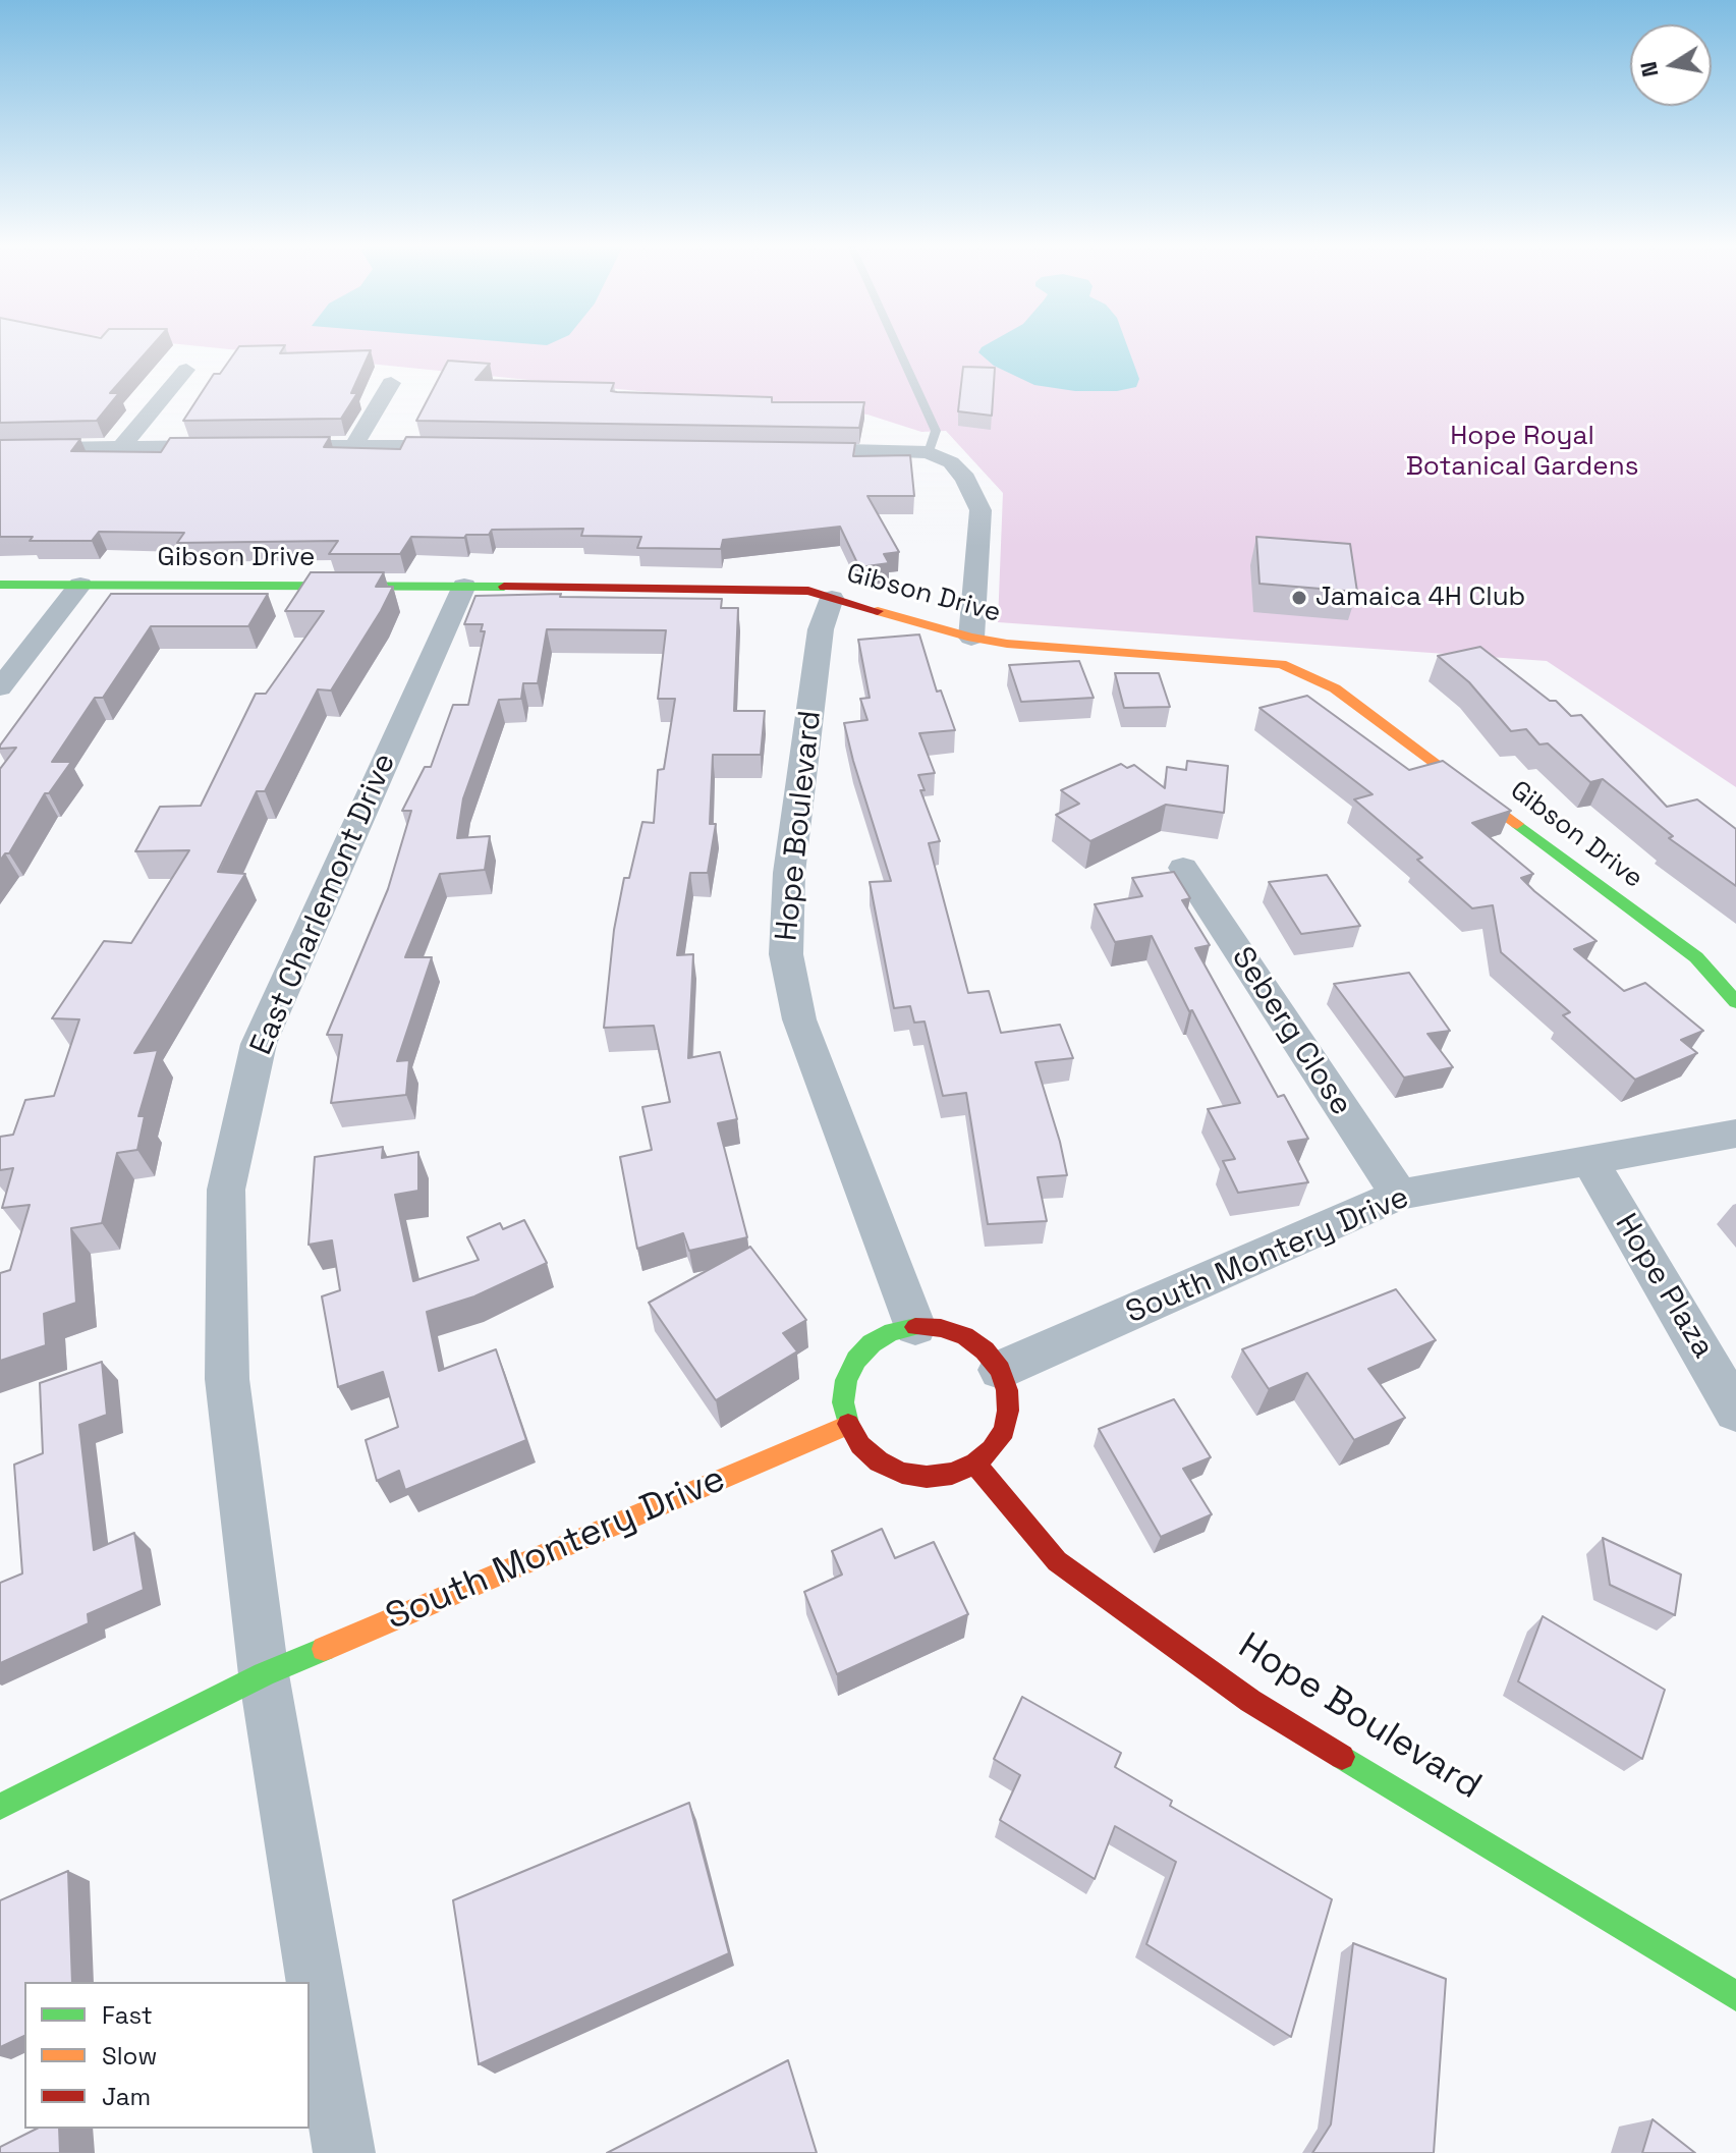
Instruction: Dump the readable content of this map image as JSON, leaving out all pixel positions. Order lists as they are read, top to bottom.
{
  "streets": {
    "street": [
      "Gibson Drive",
      "Hope Boulevard",
      "East Charlemont Drive",
      "Seberg Close",
      "South Montery Drive",
      "Hope Plaza"
    ]
  },
  "crossings": [
    ["Gibson Drive", "Hope Boulevard"],
    ["Gibson Drive", "East Charlemont Drive"],
    ["Hope Boulevard", "South Montery Drive"],
    ["East Charlemont Drive", "South Montery Drive"],
    ["Seberg Close", "South Montery Drive"],
    ["South Montery Drive", "Hope Plaza"]
  ],
  "parks": ["Hope Royal Botanical Gardens"],
  "places": ["Jamaica 4H Club"],
  "legend": ["Fast", "Slow", "Jam"],
  "north": "left"
}
